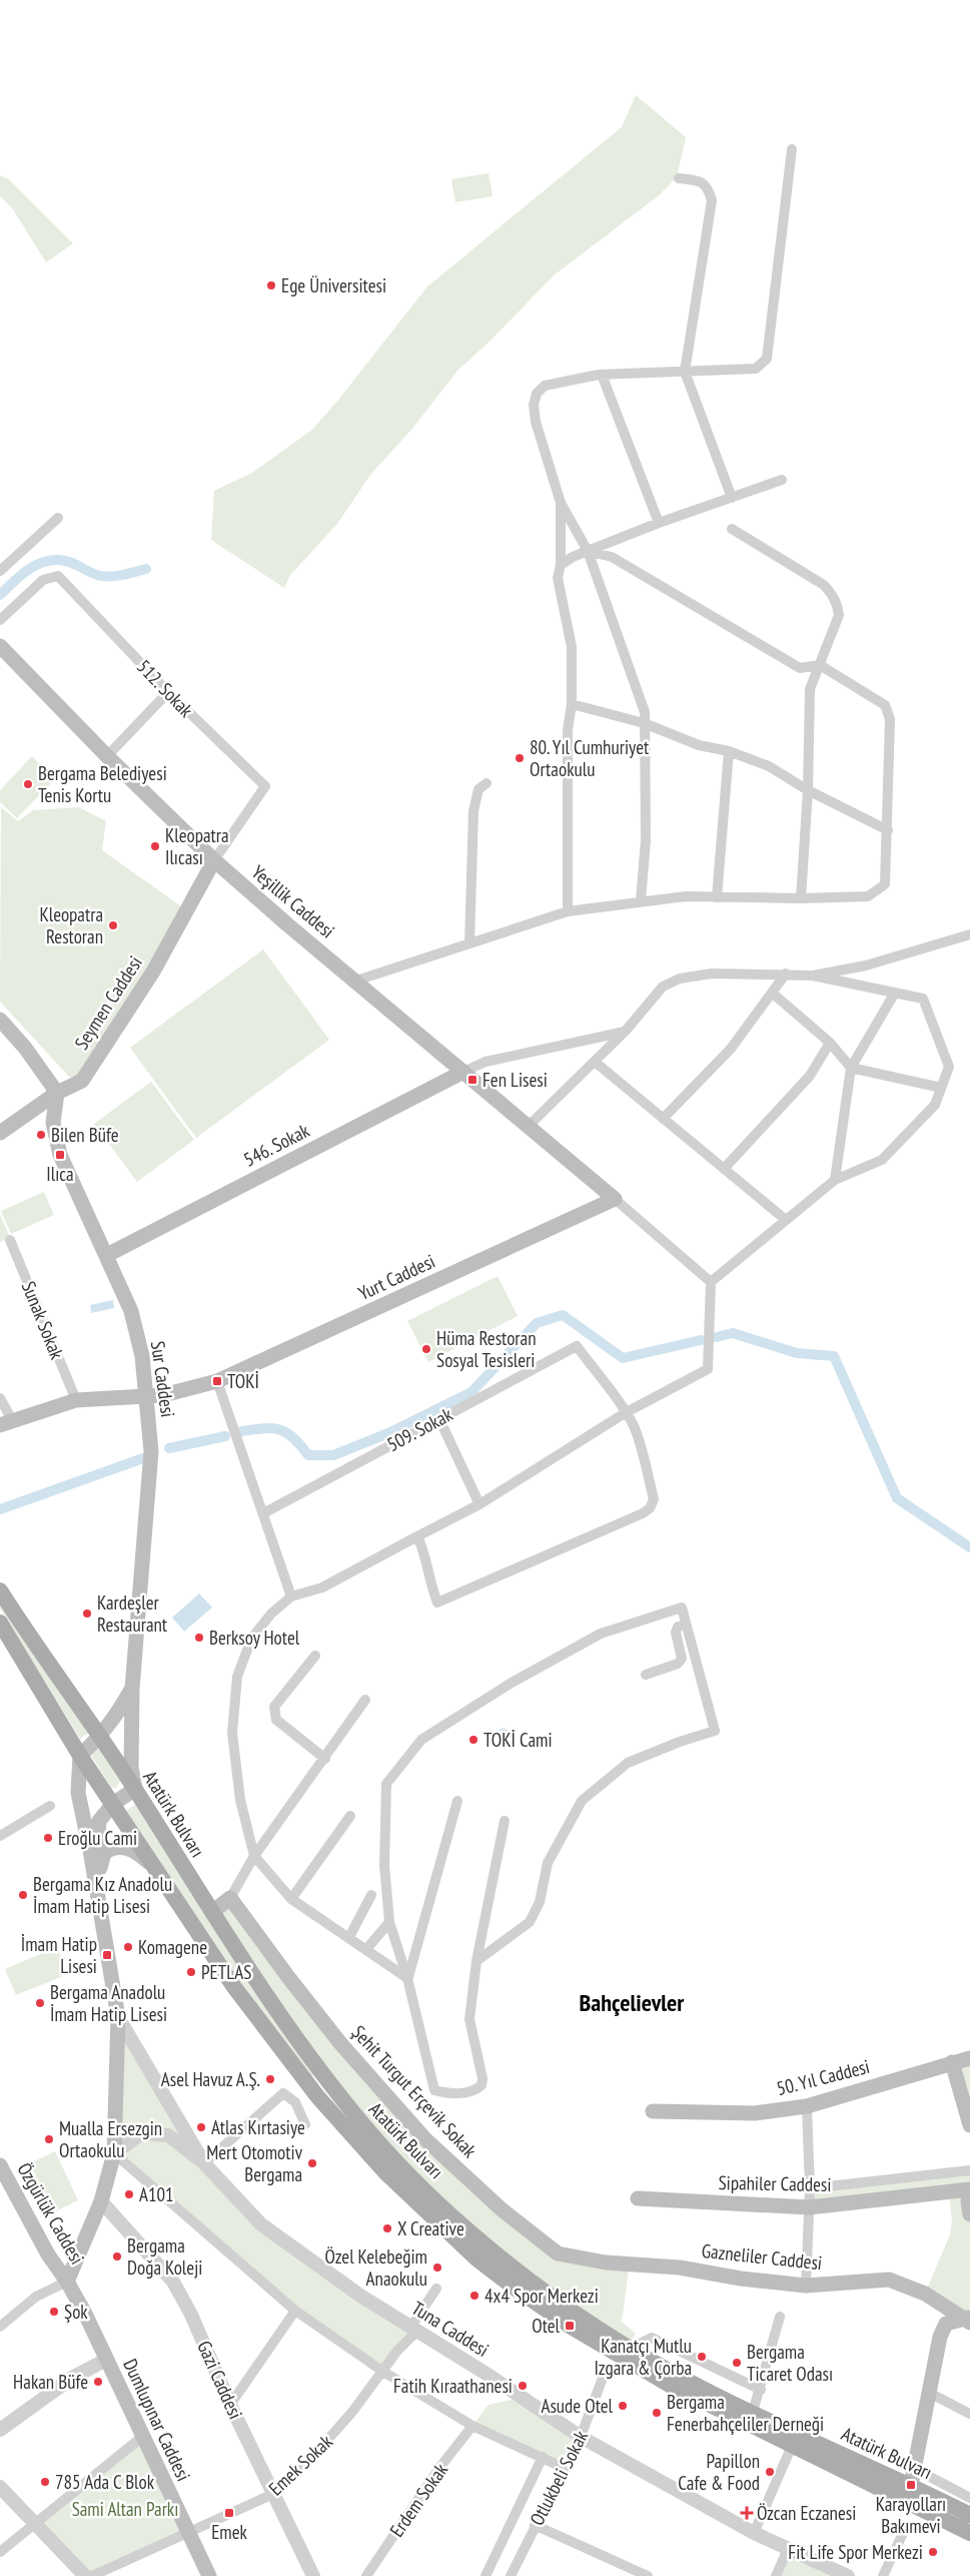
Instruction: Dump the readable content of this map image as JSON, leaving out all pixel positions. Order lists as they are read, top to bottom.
{
  "streets": {
    "main road": [
      "Yeşillik Caddesi",
      "Seymen Caddesi",
      "546. Sokak",
      "Yurt Caddesi",
      "Sur Caddesi",
      "Atatürk Bulvarı",
      "50. Yıl Caddesi",
      "Şehit Turgut Erçevik Sokak",
      "Sipahiler Caddesi",
      "Özgürlük Caddesi",
      "Gazneliler Caddesi",
      "Tuna Caddesi",
      "Dumlupınar Caddesi"
    ],
    "street": [
      "512. Sokak",
      "Sunak Sokak",
      "509. Sokak",
      "Gazi Caddesi",
      "Emek Sokak",
      "Otlukbeli Sokak",
      "Erdem Sokak"
    ]
  },
  "crossings": [
    ["512. Sokak", "Yeşillik Caddesi"],
    ["512. Sokak", "Seymen Caddesi"],
    ["Yeşillik Caddesi", "Seymen Caddesi"],
    ["Yeşillik Caddesi", "546. Sokak"],
    ["Seymen Caddesi", "Sur Caddesi"],
    ["546. Sokak", "Sur Caddesi"],
    ["Yurt Caddesi", "Sunak Sokak"],
    ["Yurt Caddesi", "Sur Caddesi"],
    ["Sur Caddesi", "Atatürk Bulvarı"],
    ["Sur Caddesi", "Tuna Caddesi"],
    ["Atatürk Bulvarı", "Tuna Caddesi"],
    ["Şehit Turgut Erçevik Sokak", "Gazneliler Caddesi"],
    ["Özgürlük Caddesi", "Tuna Caddesi"],
    ["Özgürlük Caddesi", "Dumlupınar Caddesi"],
    ["Tuna Caddesi", "Gazi Caddesi"],
    ["Tuna Caddesi", "Dumlupınar Caddesi"],
    ["Tuna Caddesi", "Emek Sokak"],
    ["Tuna Caddesi", "Otlukbeli Sokak"],
    ["Gazi Caddesi", "Emek Sokak"],
    ["Dumlupınar Caddesi", "Emek Sokak"]
  ],
  "districts": ["Bahçelievler"],
  "parks": ["Sami Altan Parkı"],
  "places": {
    "other": [
      "Ege Üniversitesi",
      "80. Yıl Cumhuriyet Ortaokulu",
      "Bergama Belediyesi Tenis Kortu",
      "Kleopatra Ilıcası",
      "Kleopatra Restoran",
      "Bilen Büfe",
      "Hüma Restoran Sosyal Tesisleri",
      "Kardeşler Restaurant",
      "Berksoy Hotel",
      "TOKİ Cami",
      "Eroğlu Cami",
      "Bergama Kız Anadolu İmam Hatip Lisesi",
      "Komagene",
      "PETLAS",
      "Bergama Anadolu İmam Hatip Lisesi",
      "Asel Havuz A.Ş.",
      "Atlas Kırtasiye",
      "Mualla Ersezgin Ortaokulu",
      "Mert Otomotiv Bergama",
      "A101",
      "X Creative",
      "Bergama Doğa Koleji",
      "Özel Kelebeğim Anaokulu",
      "4x4 Spor Merkezi",
      "Şok",
      "Kanatçı Mutlu Izgara & Çorba",
      "Bergama Ticaret Odası",
      "Hakan Büfe",
      "Fatih Kıraathanesi",
      "Asude Otel",
      "Bergama Fenerbahçeliler Derneği",
      "Papillon Cafe & Food",
      "785 Ada C Blok",
      "Fit Life Spor Merkezi"
    ],
    "transit": [
      "Fen Lisesi",
      "Ilıca",
      "TOKİ",
      "İmam Hatip Lisesi",
      "Otel",
      "Karayolları Bakımevi",
      "Emek"
    ],
    "health": ["Özcan Eczanesi"]
  }
}
